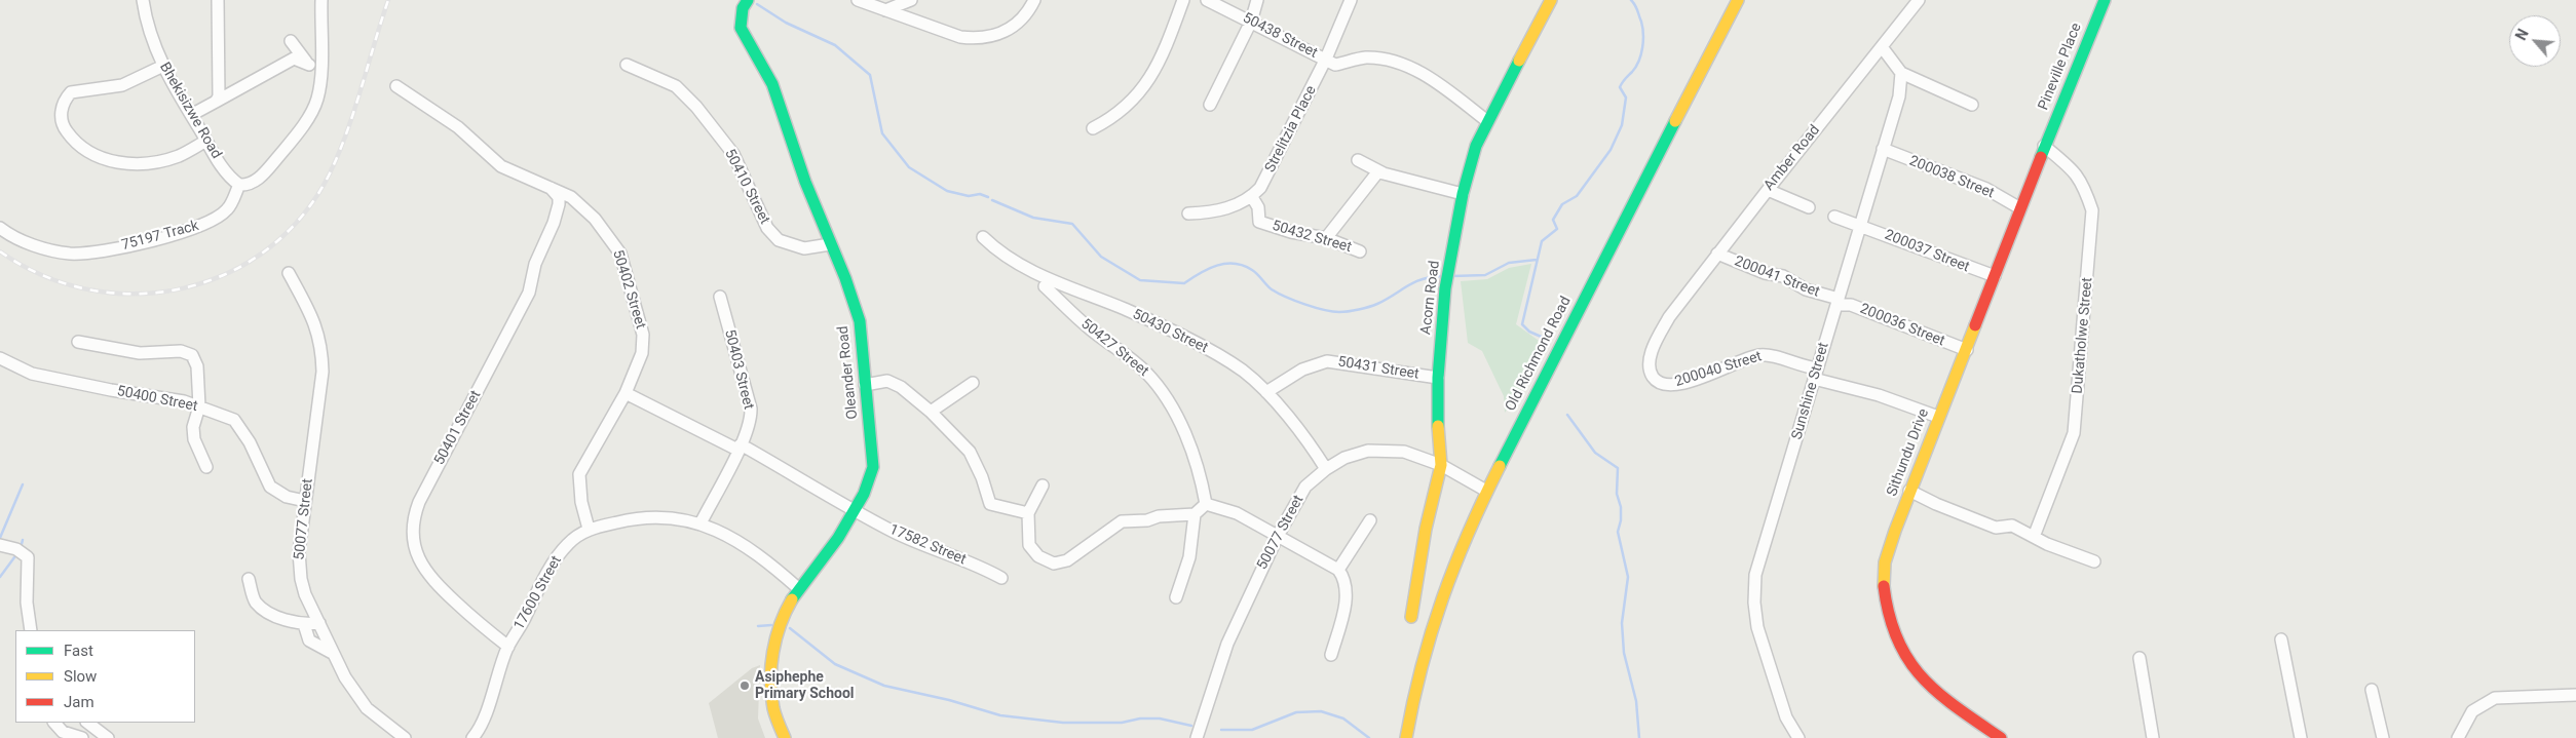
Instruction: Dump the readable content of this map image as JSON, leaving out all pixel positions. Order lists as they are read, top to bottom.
{
  "streets": {
    "street": [
      "50438 Street",
      "Pineville Place",
      "Bhekisizwe Road",
      "Strelitzia Place",
      "Amber Road",
      "200038 Street",
      "50410 Street",
      "75197 Track",
      "50432 Street",
      "200037 Street",
      "200041 Street",
      "50402 Street",
      "Acorn Road",
      "200036 Street",
      "50430 Street",
      "Dukatholwe Street",
      "50427 Street",
      "Old Richmond Road",
      "50431 Street",
      "50403 Street",
      "200040 Street",
      "Oleander Road",
      "Sunshine Street",
      "50400 Street",
      "50401 Street",
      "Sithundu Drive",
      "50077 Street",
      "17582 Street",
      "17600 Street"
    ]
  },
  "crossings": [
    ["50438 Street", "Strelitzia Place"],
    ["Pineville Place", "Dukatholwe Street"],
    ["Pineville Place", "Sithundu Drive"],
    ["Bhekisizwe Road", "75197 Track"],
    ["Strelitzia Place", "50432 Street"],
    ["Amber Road", "200041 Street"],
    ["Amber Road", "200040 Street"],
    ["200038 Street", "Sunshine Street"],
    ["200038 Street", "Sithundu Drive"],
    ["50410 Street", "Oleander Road"],
    ["200037 Street", "Sunshine Street"],
    ["200037 Street", "Sithundu Drive"],
    ["200041 Street", "200036 Street"],
    ["200041 Street", "Sunshine Street"],
    ["50402 Street", "50401 Street"],
    ["50402 Street", "17582 Street"],
    ["50402 Street", "17600 Street"],
    ["Acorn Road", "50431 Street"],
    ["Acorn Road", "50077 Street"],
    ["200036 Street", "Sunshine Street"],
    ["200036 Street", "Sithundu Drive"],
    ["50430 Street", "50427 Street"],
    ["50430 Street", "50431 Street"],
    ["50430 Street", "50077 Street"],
    ["Dukatholwe Street", "Sithundu Drive"],
    ["Old Richmond Road", "50077 Street"],
    ["50403 Street", "17582 Street"],
    ["50403 Street", "17600 Street"],
    ["200040 Street", "Sunshine Street"],
    ["Oleander Road", "17582 Street"],
    ["Oleander Road", "17600 Street"],
    ["50400 Street", "50077 Street"],
    ["50401 Street", "17600 Street"]
  ],
  "places": ["Asiphephe Primary School"],
  "legend": ["Fast", "Slow", "Jam"],
  "north": "top left"
}
